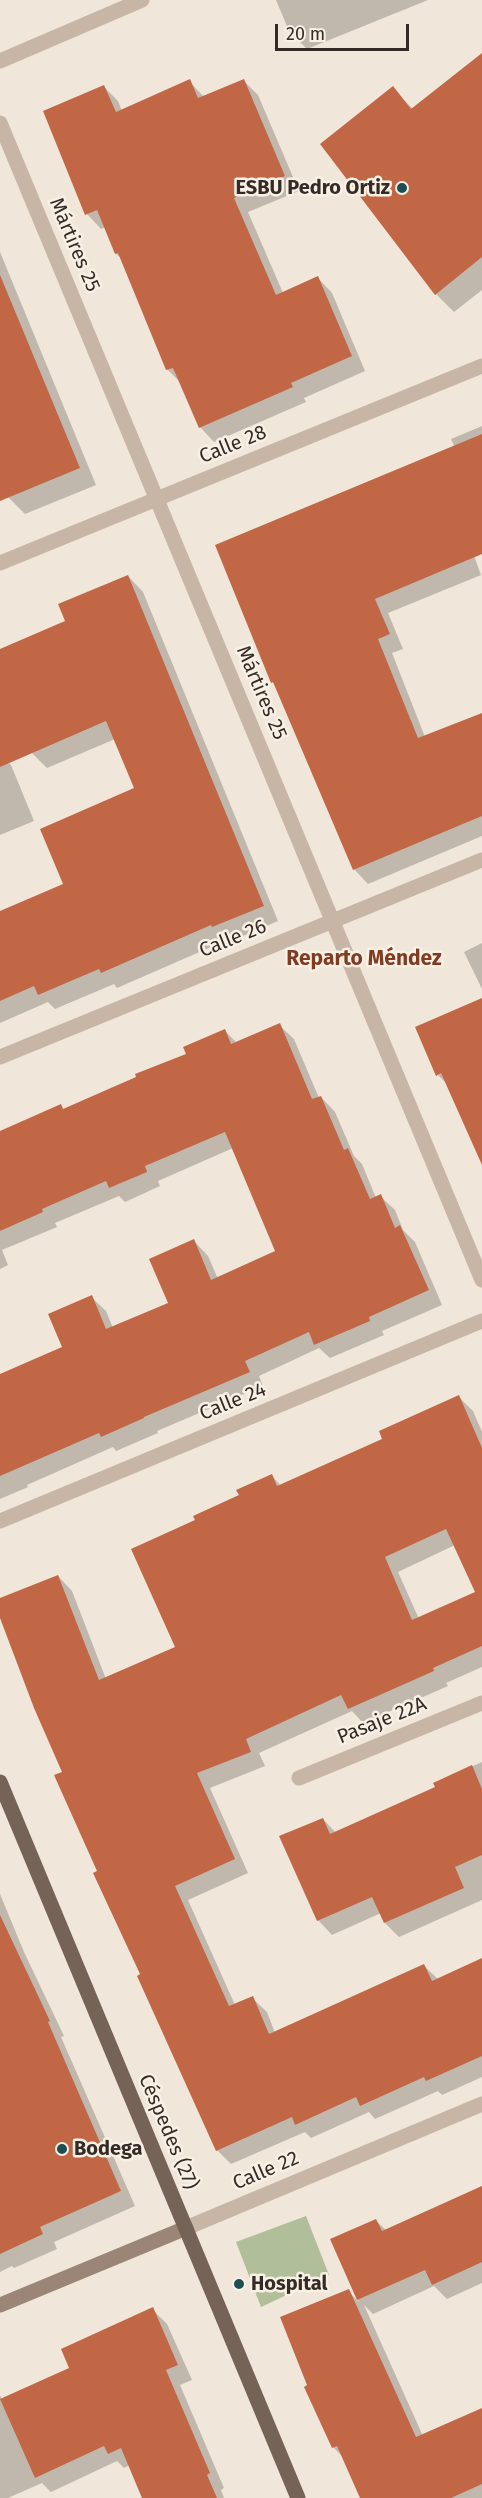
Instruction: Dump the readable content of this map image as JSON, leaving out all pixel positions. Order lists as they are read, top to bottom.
{
  "streets": {
    "main road": ["Céspedes (27)"],
    "street": [
      "Mártires 25",
      "Calle 28",
      "Calle 26",
      "Calle 24",
      "Pasaje 22A",
      "Calle 22"
    ]
  },
  "crossings": [
    ["Mártires 25", "Calle 28"],
    ["Mártires 25", "Calle 26"],
    ["Céspedes (27)", "Calle 22"]
  ],
  "districts": ["Reparto Méndez"],
  "places": ["ESBU Pedro Ortiz", "Bodega", "Hospital"],
  "scale_bar": "20 m"
}
